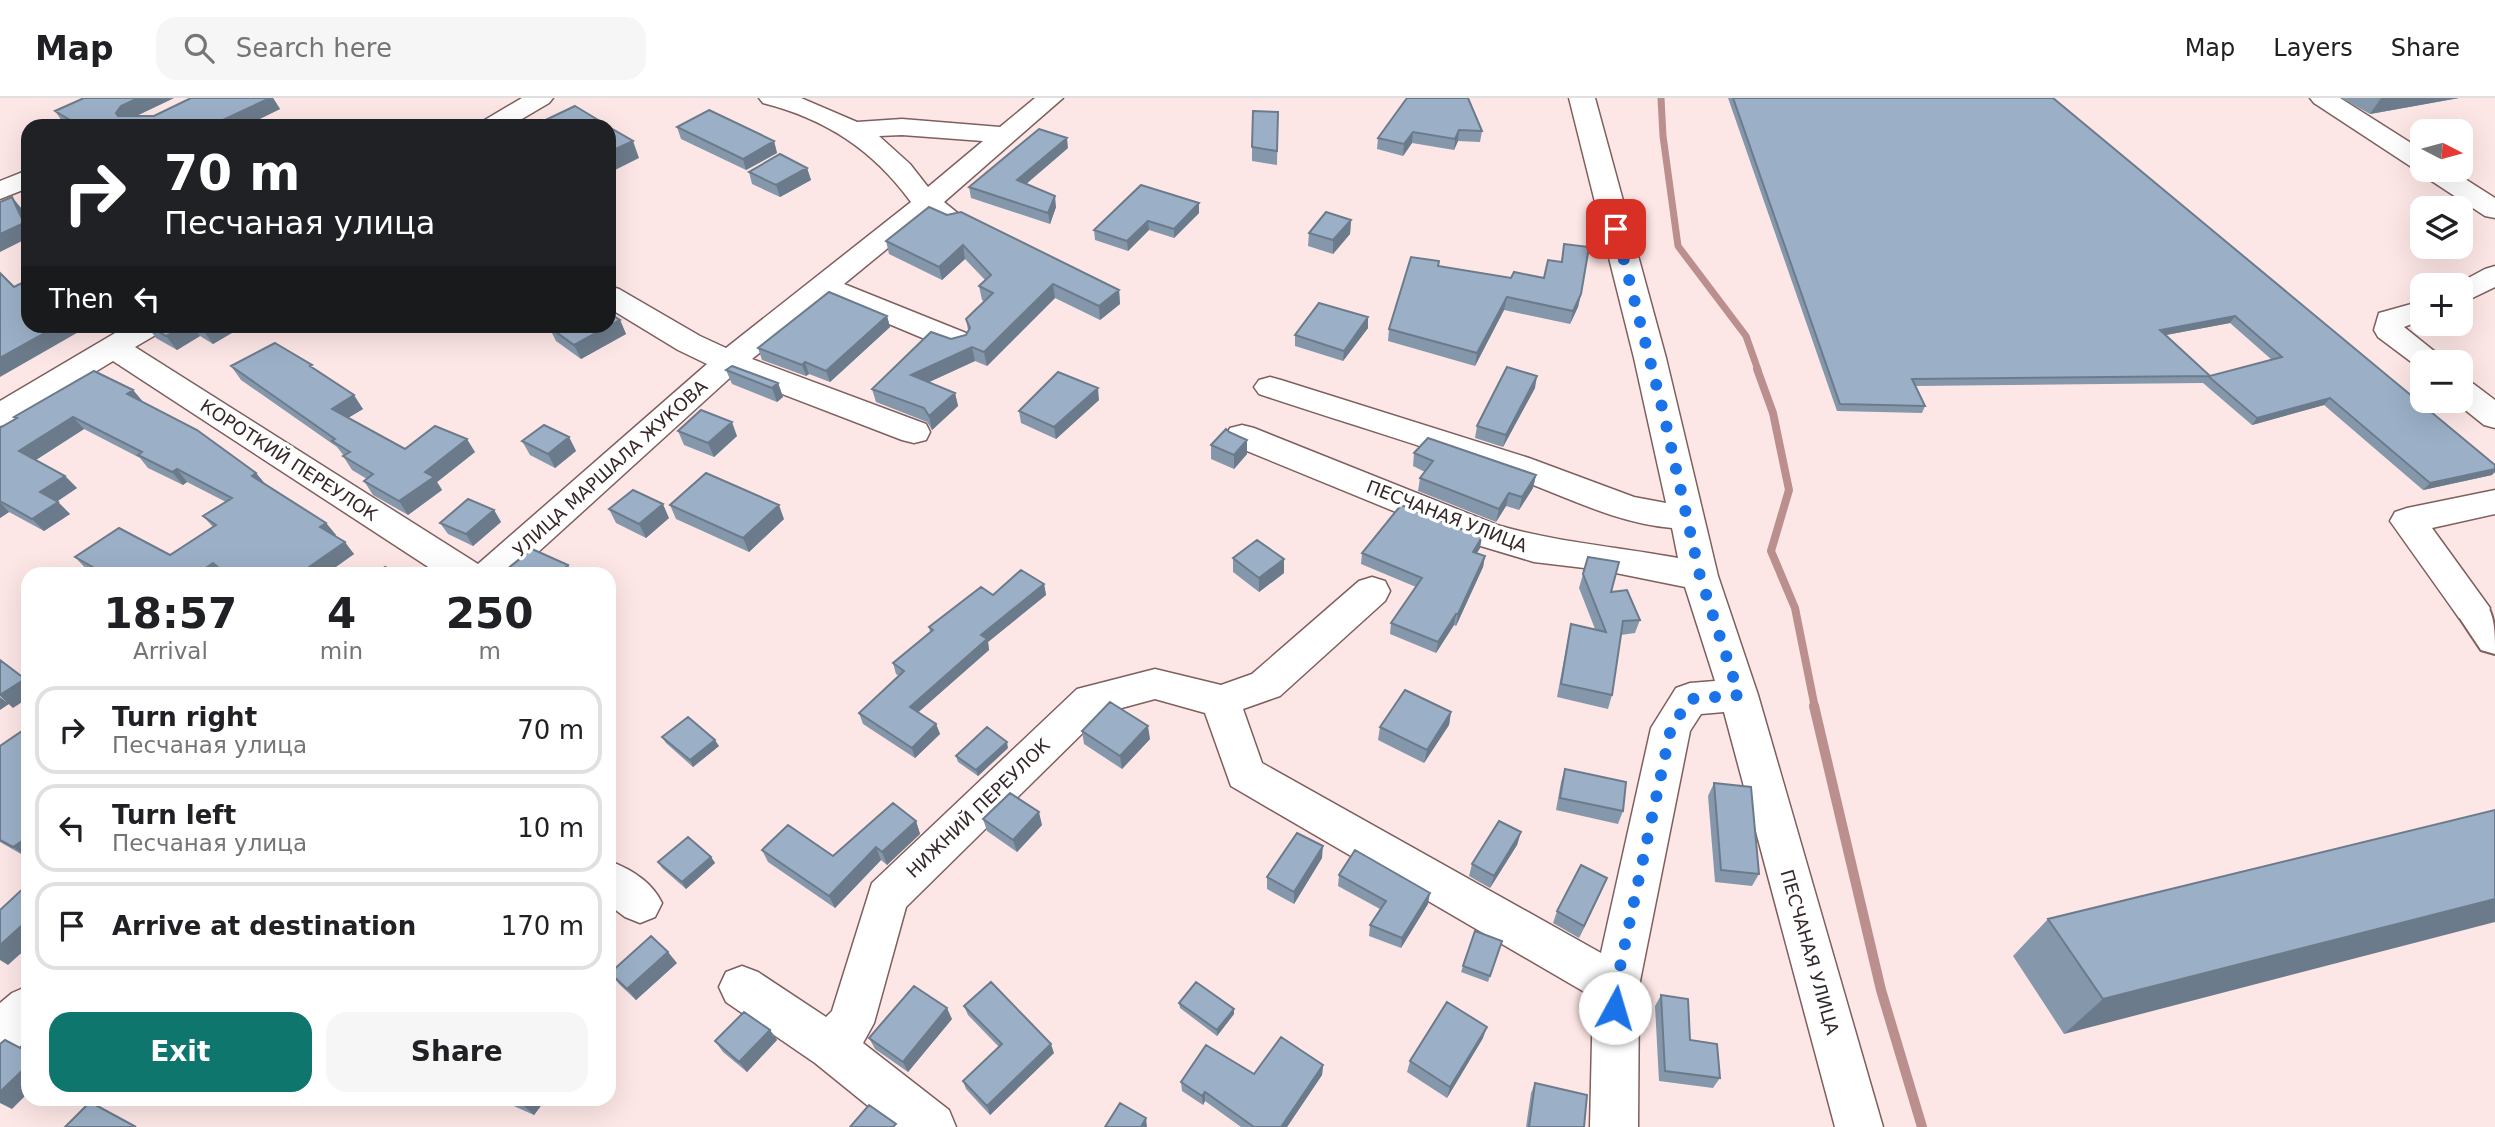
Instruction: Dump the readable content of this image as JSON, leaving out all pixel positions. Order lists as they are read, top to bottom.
{
  "streets": {
    "street": [
      "КОРОТКИЙ ПЕРЕУЛОК",
      "УЛИЦА МАРШАЛА ЖУКОВА",
      "ПЕСЧАНАЯ УЛИЦА",
      "НИЖНИЙ ПЕРЕУЛОК"
    ]
  },
  "north": "right",
  "page": {
    "header": "Map",
    "search": "Search here",
    "nav": ["Map", "Layers", "Share"],
    "map_buttons": ["+", "−"],
    "turn": ["70 m", "Песчаная улица"],
    "then": "Then",
    "eta": [
      "18:57",
      "Arrival",
      "4",
      "min",
      "250",
      "m"
    ],
    "list": [
      {
        "name": "Turn right",
        "note": "Песчаная улица",
        "value": "70 m"
      },
      {
        "name": "Turn left",
        "note": "Песчаная улица",
        "value": "10 m"
      },
      {
        "name": "Arrive at destination",
        "value": "170 m"
      }
    ],
    "buttons": ["Exit", "Share"]
  }
}
